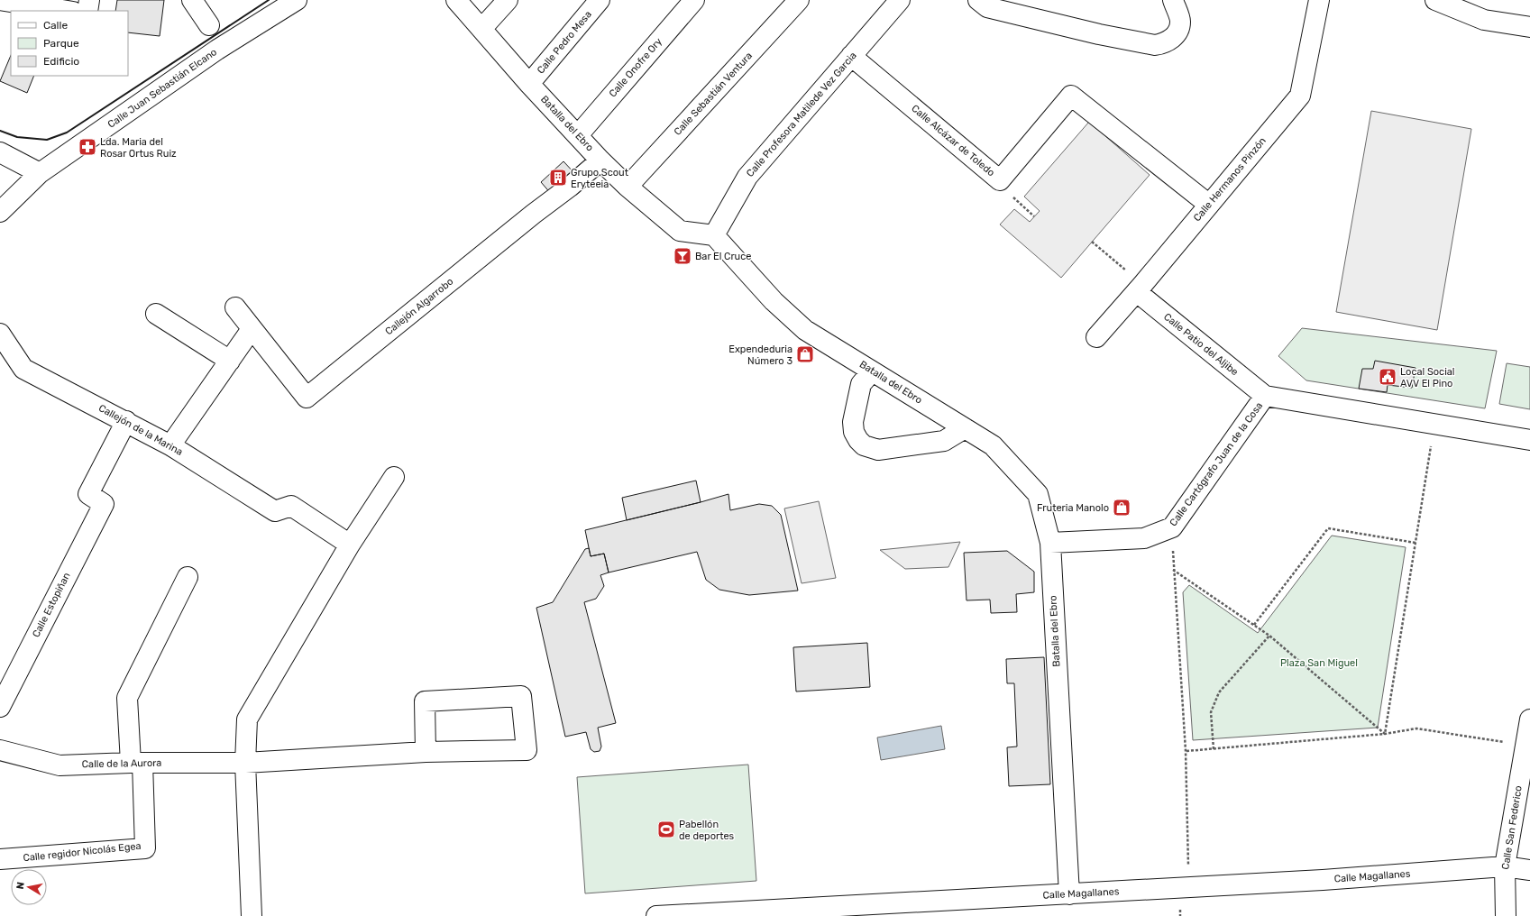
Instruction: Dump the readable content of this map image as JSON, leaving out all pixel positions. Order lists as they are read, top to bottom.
{
  "streets": {
    "street": [
      "Calle Pedro Mesa",
      "Calle Onofre Ory",
      "Calle Juan Sebastián Elcano",
      "Calle Sebastián Ventura",
      "Calle Profesora Matilede Vez Garcia",
      "Batalla del Ebro",
      "Calle Alcázar de Toledo",
      "Calle Hermanos Pinzón",
      "Callejón Algarrobo",
      "Calle Patio del Aljibe",
      "Callejón de la Marina",
      "Calle Cartógrafo Juan de la Cosa",
      "Calle Estopiñan",
      "Calle de la Aurora",
      "Calle San Federico",
      "Calle regidor Nicolás Egea",
      "Calle Magallanes"
    ]
  },
  "crossings": [
    ["Calle Pedro Mesa", "Batalla del Ebro"],
    ["Calle Onofre Ory", "Batalla del Ebro"],
    ["Calle Sebastián Ventura", "Batalla del Ebro"],
    ["Calle Profesora Matilede Vez Garcia", "Batalla del Ebro"],
    ["Calle Profesora Matilede Vez Garcia", "Calle Alcázar de Toledo"],
    ["Batalla del Ebro", "Callejón Algarrobo"],
    ["Batalla del Ebro", "Calle Cartógrafo Juan de la Cosa"],
    ["Batalla del Ebro", "Calle Magallanes"],
    ["Calle Alcázar de Toledo", "Calle Hermanos Pinzón"],
    ["Calle Hermanos Pinzón", "Calle Patio del Aljibe"],
    ["Calle Patio del Aljibe", "Calle Cartógrafo Juan de la Cosa"],
    ["Callejón de la Marina", "Calle Estopiñan"],
    ["Calle de la Aurora", "Calle regidor Nicolás Egea"],
    ["Calle San Federico", "Calle Magallanes"]
  ],
  "parks": ["Plaza San Miguel"],
  "places": {
    "pharmacy": ["Lda. Maria del Rosar Ortus Ruiz"],
    "building": ["Grupo Scout Eryteeia"],
    "bar": ["Bar El Cruce"],
    "shop": ["Expendeduria Número 3", "Fruteria Manolo"],
    "public building": ["Local Social AVV El Pino"],
    "sports": ["Pabellón de deportes"]
  },
  "legend": ["Calle", "Parque", "Edificio"],
  "north": "left"
}
